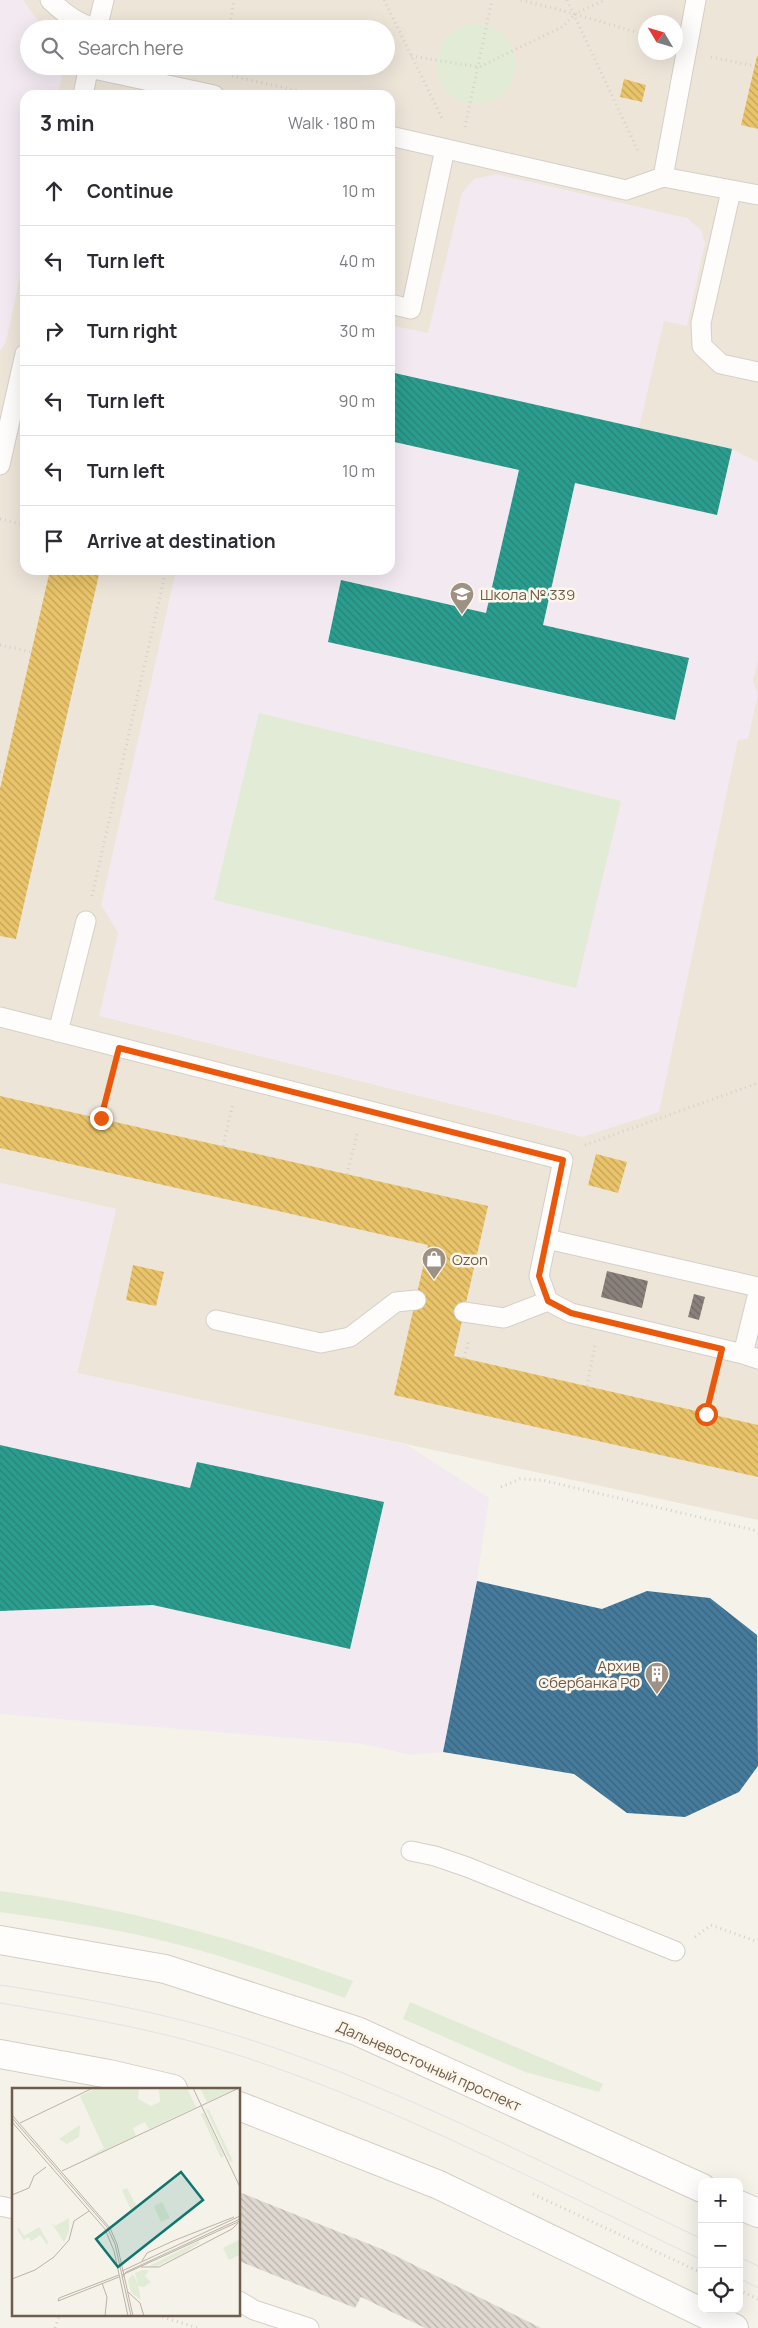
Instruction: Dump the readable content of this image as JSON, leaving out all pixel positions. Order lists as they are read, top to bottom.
{
  "streets": {
    "main road": ["Дальневосточный проспект"]
  },
  "places": {
    "school or university": ["Школа № 339"],
    "shop": ["Ozon"],
    "building": ["Архив Сбербанка РФ"]
  },
  "north": "top left",
  "page": {
    "search": "Search here",
    "heading": ["3 min", "Walk · 180 m"],
    "list": [
      ["Continue", "10 m"],
      ["Turn left", "40 m"],
      ["Turn right", "30 m"],
      ["Turn left", "90 m"],
      ["Turn left", "10 m"],
      "Arrive at destination"
    ],
    "map_buttons": ["+", "−"]
  }
}
